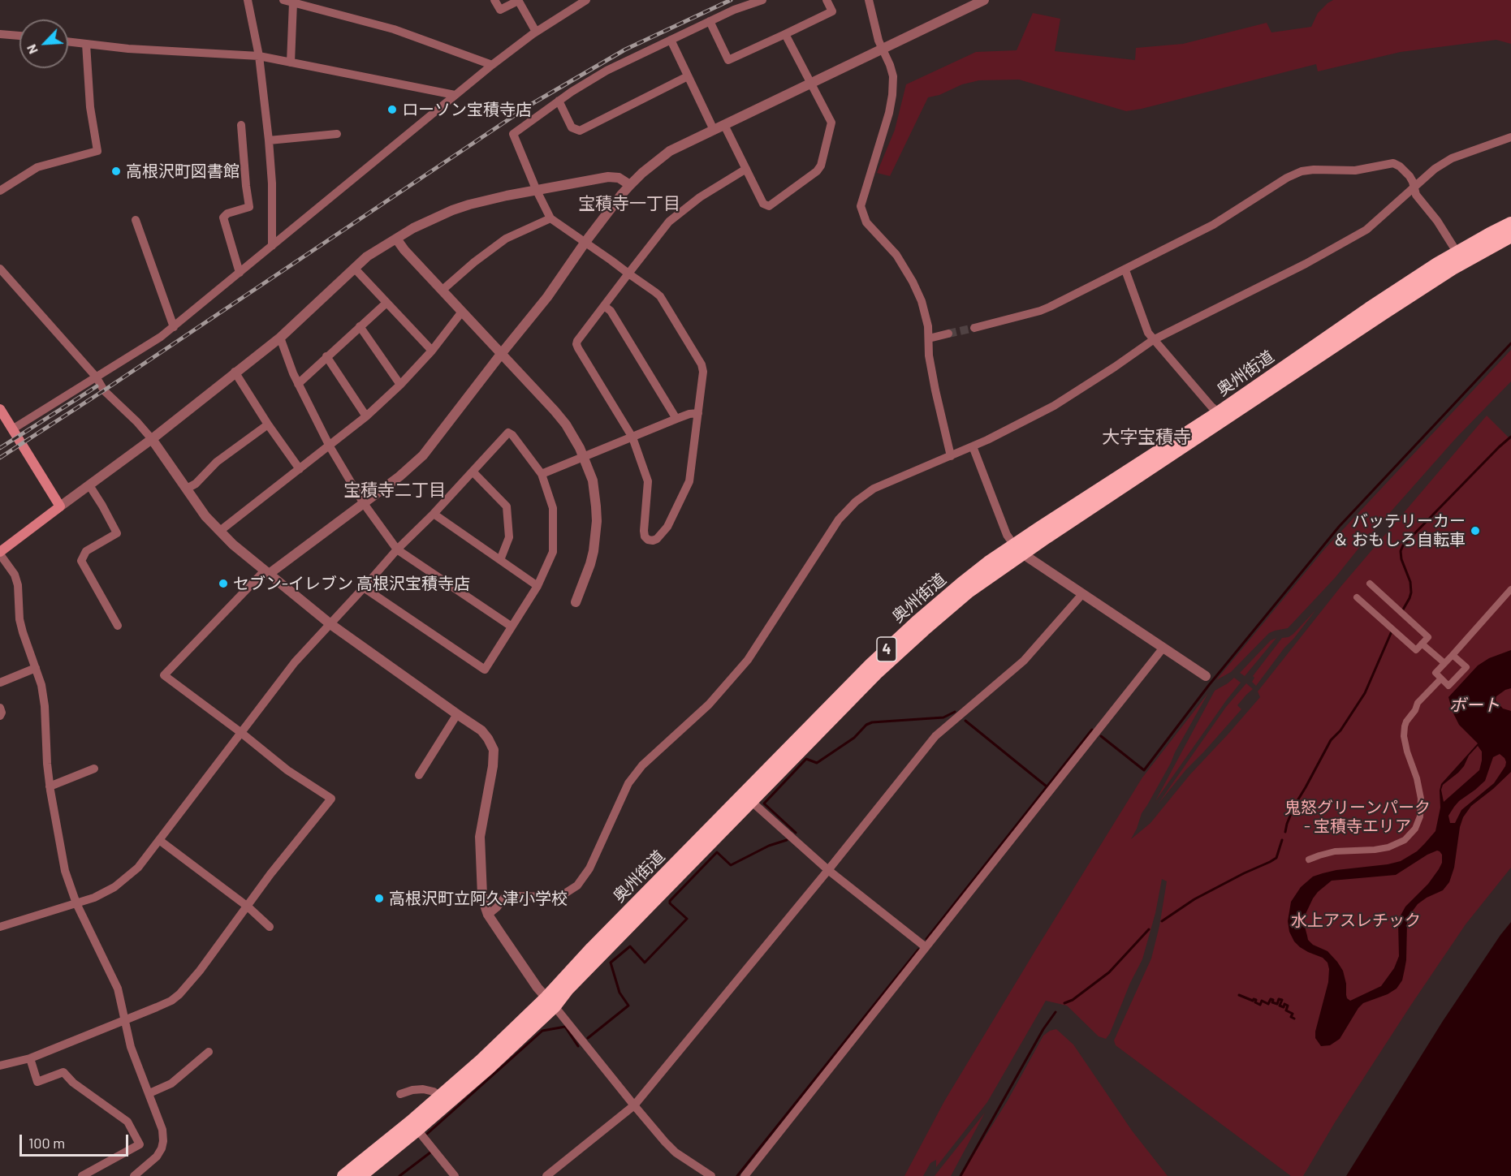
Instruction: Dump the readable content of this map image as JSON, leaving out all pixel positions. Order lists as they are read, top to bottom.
{
  "streets": {
    "highway": ["奥州街道", "4"]
  },
  "districts": ["宝積寺一丁目", "大字宝積寺", "宝積寺二丁目"],
  "water": ["ボート"],
  "parks": ["鬼怒グリーンパーク - 宝積寺エリア", "水上アスレチック"],
  "places": [
    "ローソン宝積寺店",
    "高根沢町図書館",
    "バッテリーカー ＆ おもしろ自転車",
    "セブン-イレブン 高根沢宝積寺店",
    "高根沢町立阿久津小学校"
  ],
  "scale_bar": "100 m",
  "north": "bottom left"
}
